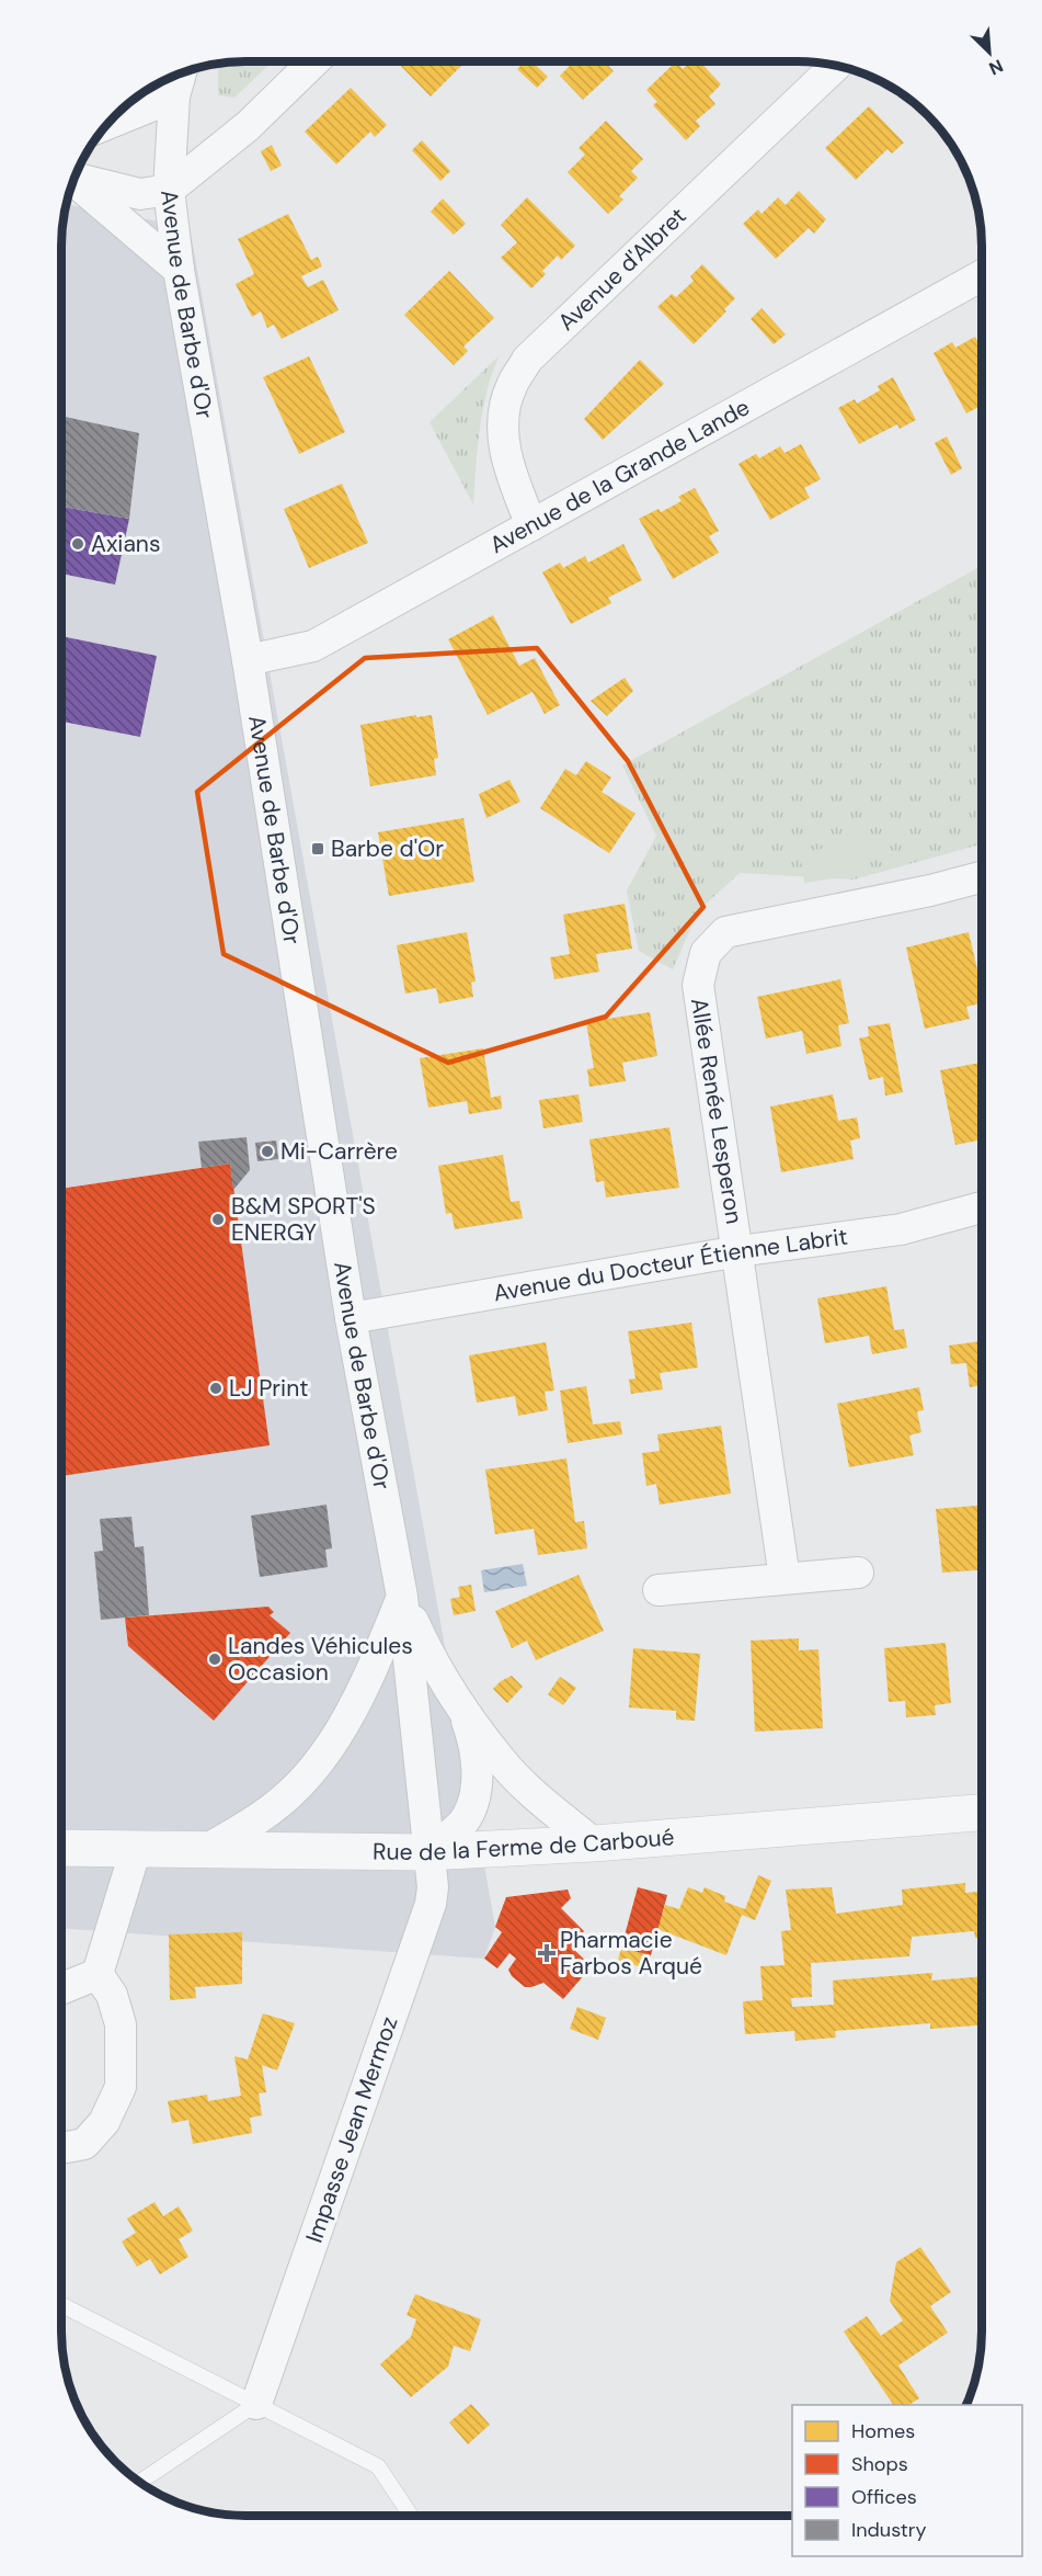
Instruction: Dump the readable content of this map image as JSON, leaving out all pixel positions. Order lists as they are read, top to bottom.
{
  "streets": {
    "street": [
      "Avenue d'Albret",
      "Avenue de Barbe d'Or",
      "Avenue de la Grande Lande",
      "Allée Renée Lesperon",
      "Avenue du Docteur Étienne Labrit",
      "Rue de la Ferme de Carboué",
      "Impasse Jean Mermoz"
    ]
  },
  "crossings": [
    ["Avenue d'Albret", "Avenue de la Grande Lande"],
    ["Avenue de Barbe d'Or", "Avenue de la Grande Lande"],
    ["Avenue de Barbe d'Or", "Avenue du Docteur Étienne Labrit"],
    ["Avenue de Barbe d'Or", "Rue de la Ferme de Carboué"],
    ["Avenue de Barbe d'Or", "Impasse Jean Mermoz"],
    ["Allée Renée Lesperon", "Avenue du Docteur Étienne Labrit"],
    ["Rue de la Ferme de Carboué", "Impasse Jean Mermoz"]
  ],
  "places": {
    "other": [
      "Axians",
      "Mi-Carrère",
      "B&M SPORT'S ENERGY",
      "LJ Print",
      "Landes Véhicules Occasion"
    ],
    "transit": ["Barbe d'Or"],
    "health": ["Pharmacie Farbos Arqué"]
  },
  "legend": [
    "Homes",
    "Shops",
    "Offices",
    "Industry"
  ],
  "north": "bottom right"
}
